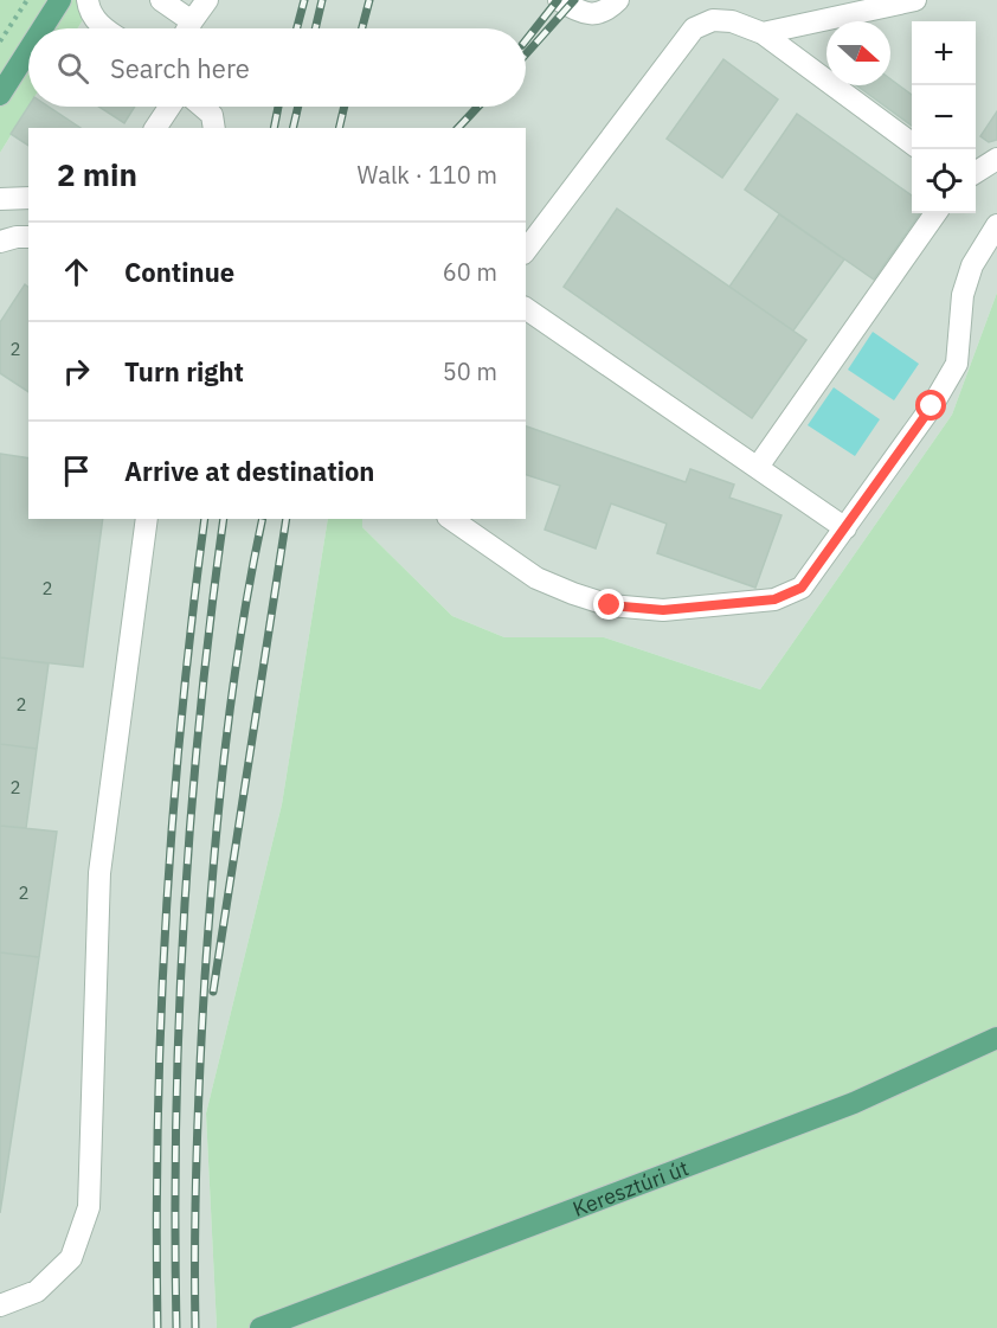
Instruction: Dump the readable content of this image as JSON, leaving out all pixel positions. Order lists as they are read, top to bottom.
{
  "streets": {
    "main road": ["Keresztúri út"]
  },
  "house_numbers": [
    "2",
    "2",
    "2",
    "2",
    "2"
  ],
  "north": "right",
  "page": {
    "map_buttons": ["+", "−"],
    "search": "Search here",
    "heading": ["2 min", "Walk · 110 m"],
    "list": [
      ["Continue", "60 m"],
      ["Turn right", "50 m"],
      "Arrive at destination"
    ]
  }
}
